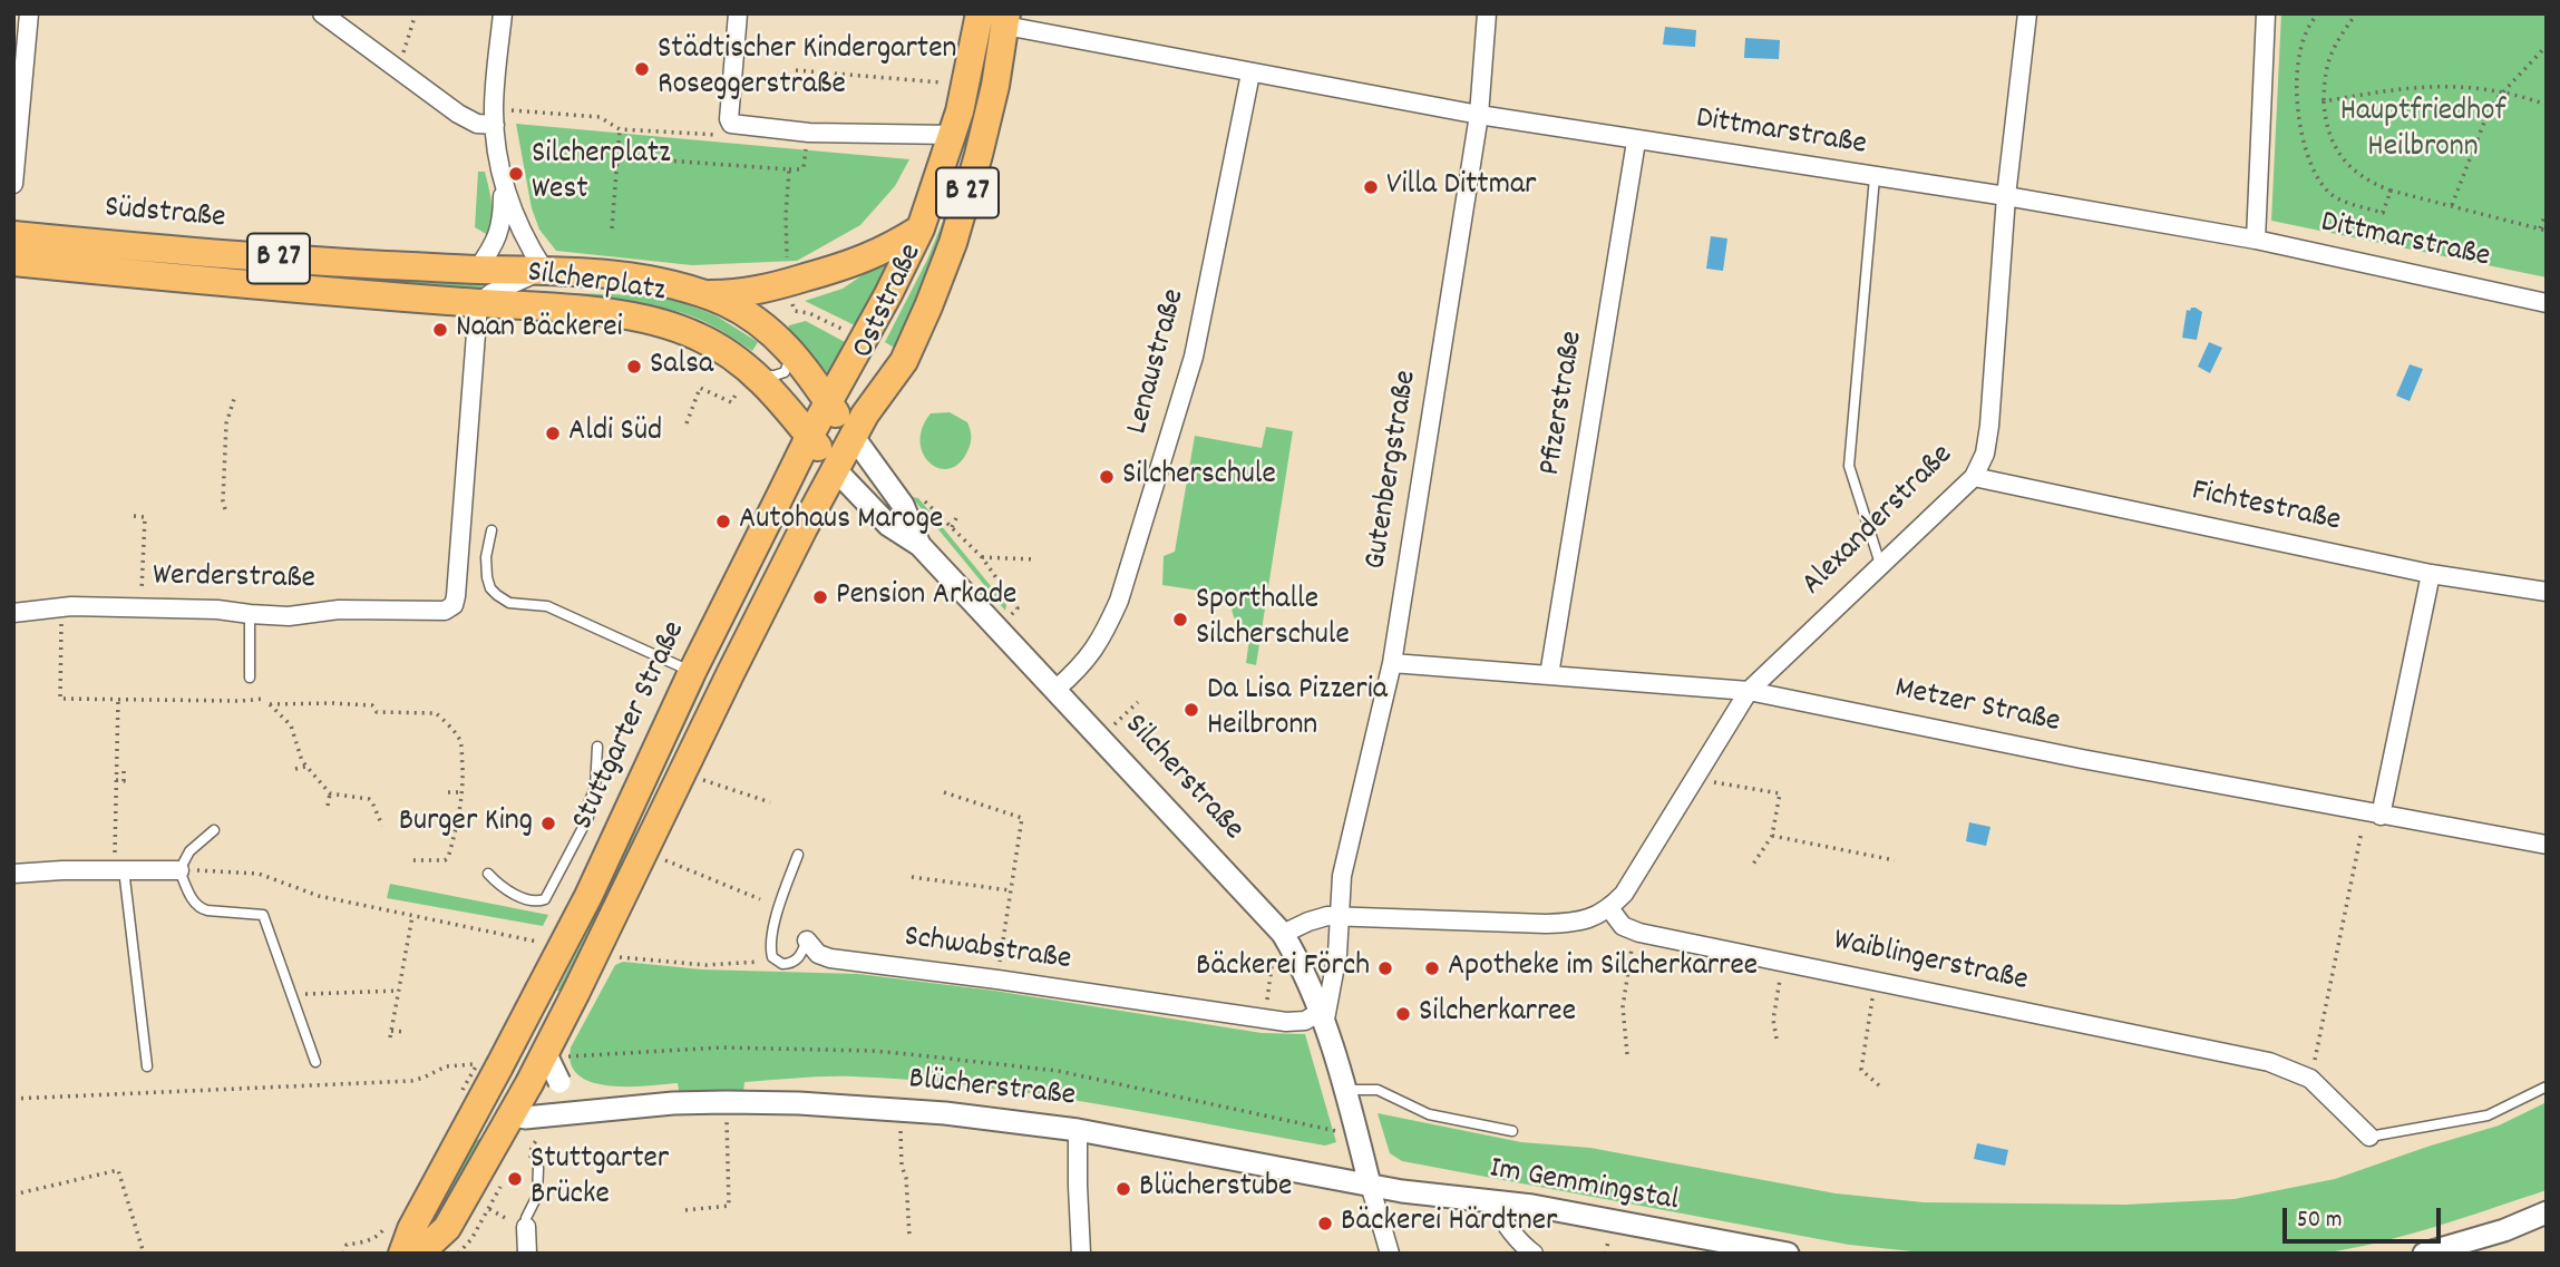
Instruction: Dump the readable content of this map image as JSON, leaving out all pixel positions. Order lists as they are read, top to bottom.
{
  "streets": {
    "main road": [
      "B 27",
      "Südstraße",
      "Silcherplatz",
      "Oststraße",
      "Stuttgarter Straße"
    ],
    "street": [
      "Dittmarstraße",
      "Lenaustraße",
      "Pfizerstraße",
      "Gutenbergstraße",
      "Fichtestraße",
      "Alexanderstraße",
      "Werderstraße",
      "Metzer Straße",
      "Silcherstraße",
      "Schwabstraße",
      "Waiblingerstraße",
      "Blücherstraße",
      "Im Gemmingstal"
    ]
  },
  "crossings": [
    ["Dittmarstraße", "Oststraße"],
    ["Dittmarstraße", "Lenaustraße"],
    ["Dittmarstraße", "Pfizerstraße"],
    ["Dittmarstraße", "Gutenbergstraße"],
    ["Dittmarstraße", "Alexanderstraße"],
    ["B 27", "Silcherplatz"],
    ["B 27", "Oststraße"],
    ["B 27", "Stuttgarter Straße"],
    ["Südstraße", "Silcherplatz"],
    ["Südstraße", "Werderstraße"],
    ["Silcherplatz", "Oststraße"],
    ["Silcherplatz", "Werderstraße"],
    ["Silcherplatz", "Stuttgarter Straße"],
    ["Silcherplatz", "Silcherstraße"],
    ["Oststraße", "Stuttgarter Straße"],
    ["Oststraße", "Silcherstraße"],
    ["Lenaustraße", "Silcherstraße"],
    ["Pfizerstraße", "Metzer Straße"],
    ["Gutenbergstraße", "Metzer Straße"],
    ["Gutenbergstraße", "Silcherstraße"],
    ["Gutenbergstraße", "Schwabstraße"],
    ["Fichtestraße", "Alexanderstraße"],
    ["Alexanderstraße", "Metzer Straße"],
    ["Alexanderstraße", "Waiblingerstraße"],
    ["Stuttgarter Straße", "Blücherstraße"],
    ["Silcherstraße", "Schwabstraße"],
    ["Silcherstraße", "Blücherstraße"],
    ["Silcherstraße", "Im Gemmingstal"],
    ["Blücherstraße", "Im Gemmingstal"]
  ],
  "parks": ["Hauptfriedhof Heilbronn"],
  "places": [
    "Städtischer Kindergarten Roseggerstraße",
    "Silcherplatz West",
    "Villa Dittmar",
    "Naan Bäckerei",
    "Salsa",
    "Aldi Süd",
    "Silcherschule",
    "Autohaus Maroge",
    "Pension Arkade",
    "Sporthalle Silcherschule",
    "Da Lisa Pizzeria Heilbronn",
    "Burger King",
    "Bäckerei Förch",
    "Apotheke im Silcherkarree",
    "Silcherkarree",
    "Stuttgarter Brücke",
    "Blücherstube",
    "Bäckerei Härdtner"
  ],
  "scale_bar": "50 m"
}
